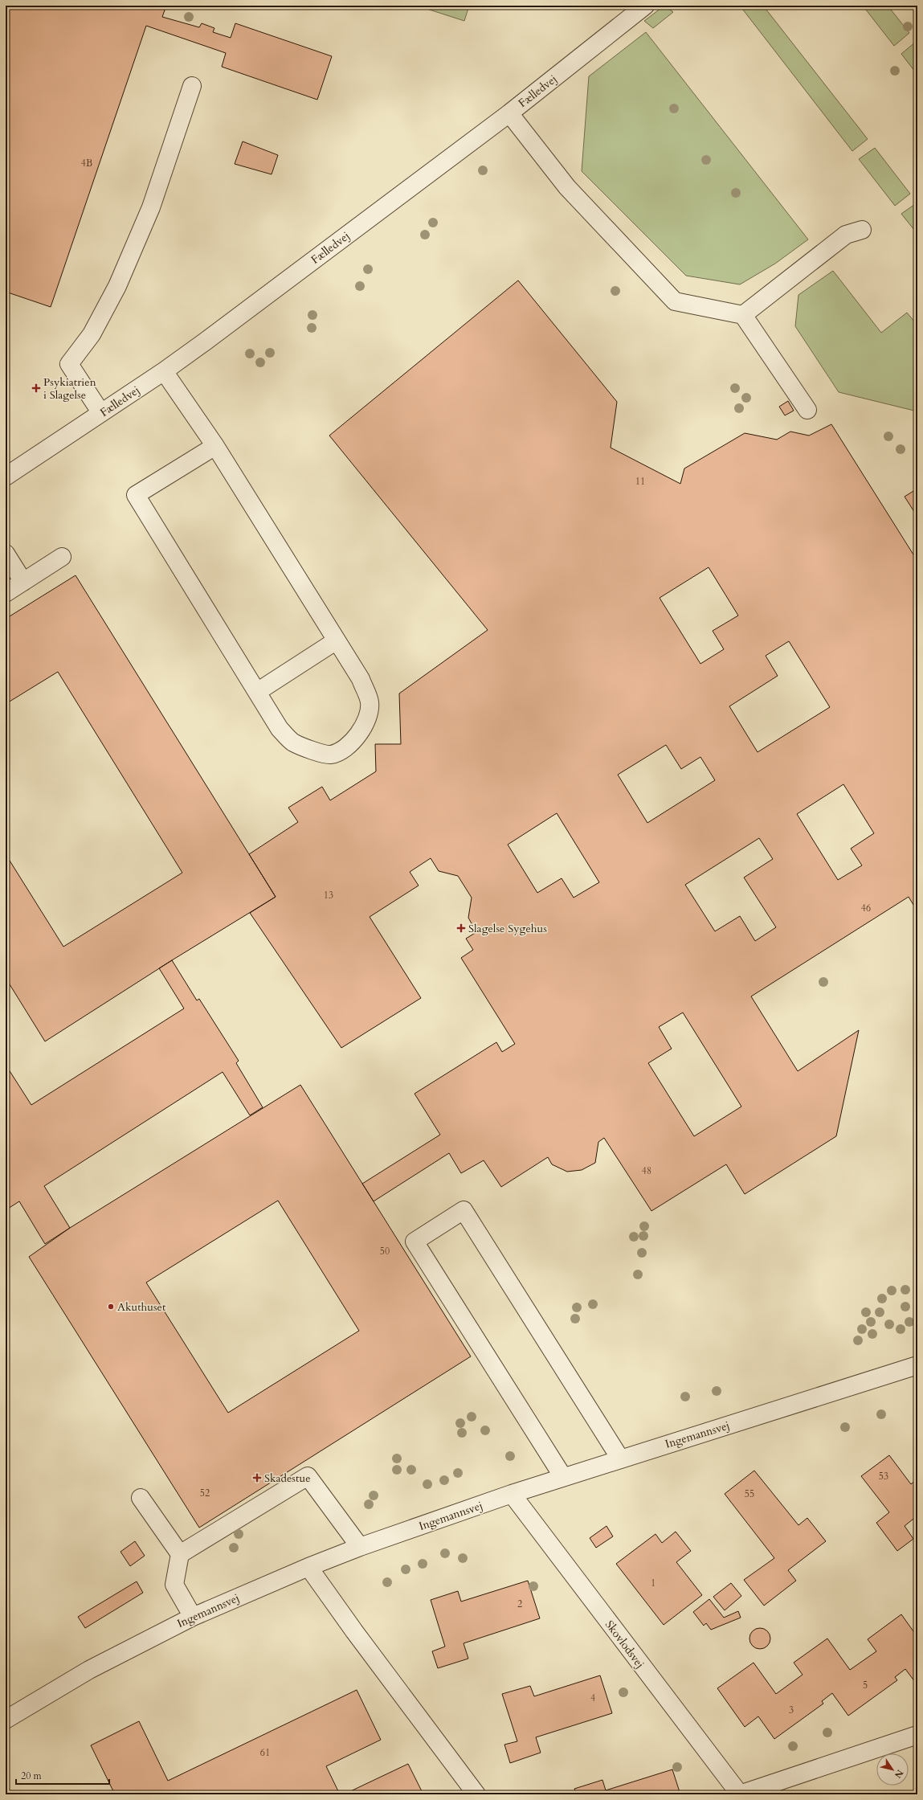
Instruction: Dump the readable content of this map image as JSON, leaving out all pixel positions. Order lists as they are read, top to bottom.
{
  "streets": {
    "street": ["Fælledvej", "Ingemannsvej", "Skovlodsvej"]
  },
  "crossings": [
    ["Ingemannsvej", "Skovlodsvej"]
  ],
  "places": {
    "health": ["Psykiatrien i Slagelse", "Slagelse Sygehus", "Skadestue"],
    "other": ["Akuthuset"]
  },
  "house_numbers": [
    "4B",
    "11",
    "13",
    "46",
    "48",
    "50",
    "53",
    "52",
    "55",
    "1",
    "2",
    "5",
    "4",
    "3",
    "61"
  ],
  "scale_bar": "20 m",
  "north": "bottom right"
}
